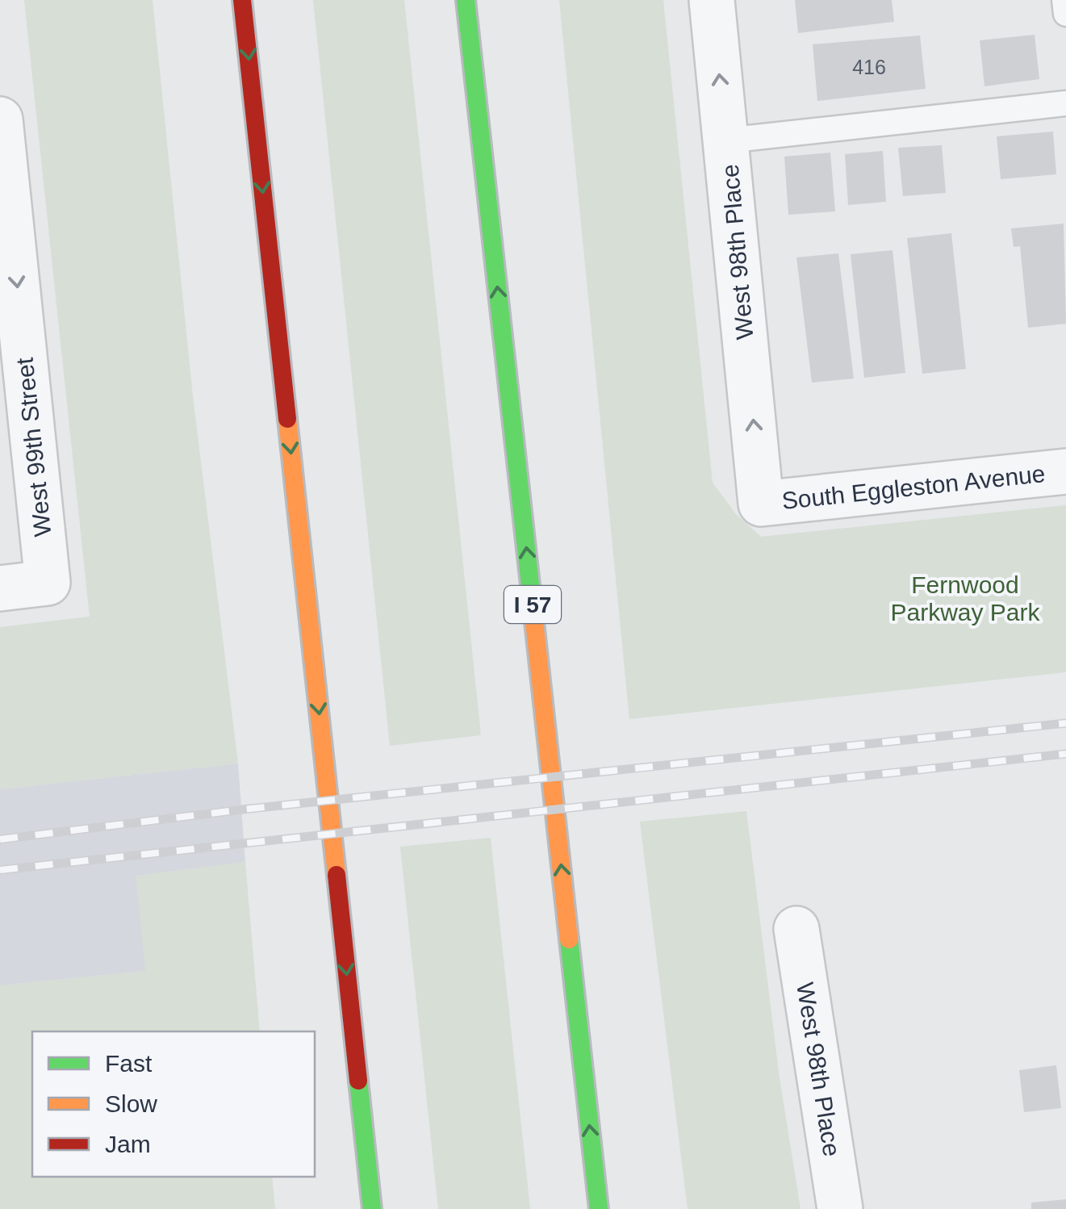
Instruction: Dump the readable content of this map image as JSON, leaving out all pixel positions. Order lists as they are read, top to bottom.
{
  "streets": {
    "highway": ["I 57"],
    "street": ["West 98th Place", "West 99th Street", "South Eggleston Avenue"]
  },
  "crossings": [
    ["West 98th Place", "South Eggleston Avenue"]
  ],
  "one_way": ["West 98th Place", "West 99th Street"],
  "parks": ["Fernwood Parkway Park"],
  "house_numbers": ["416"],
  "legend": ["Fast", "Slow", "Jam"]
}
